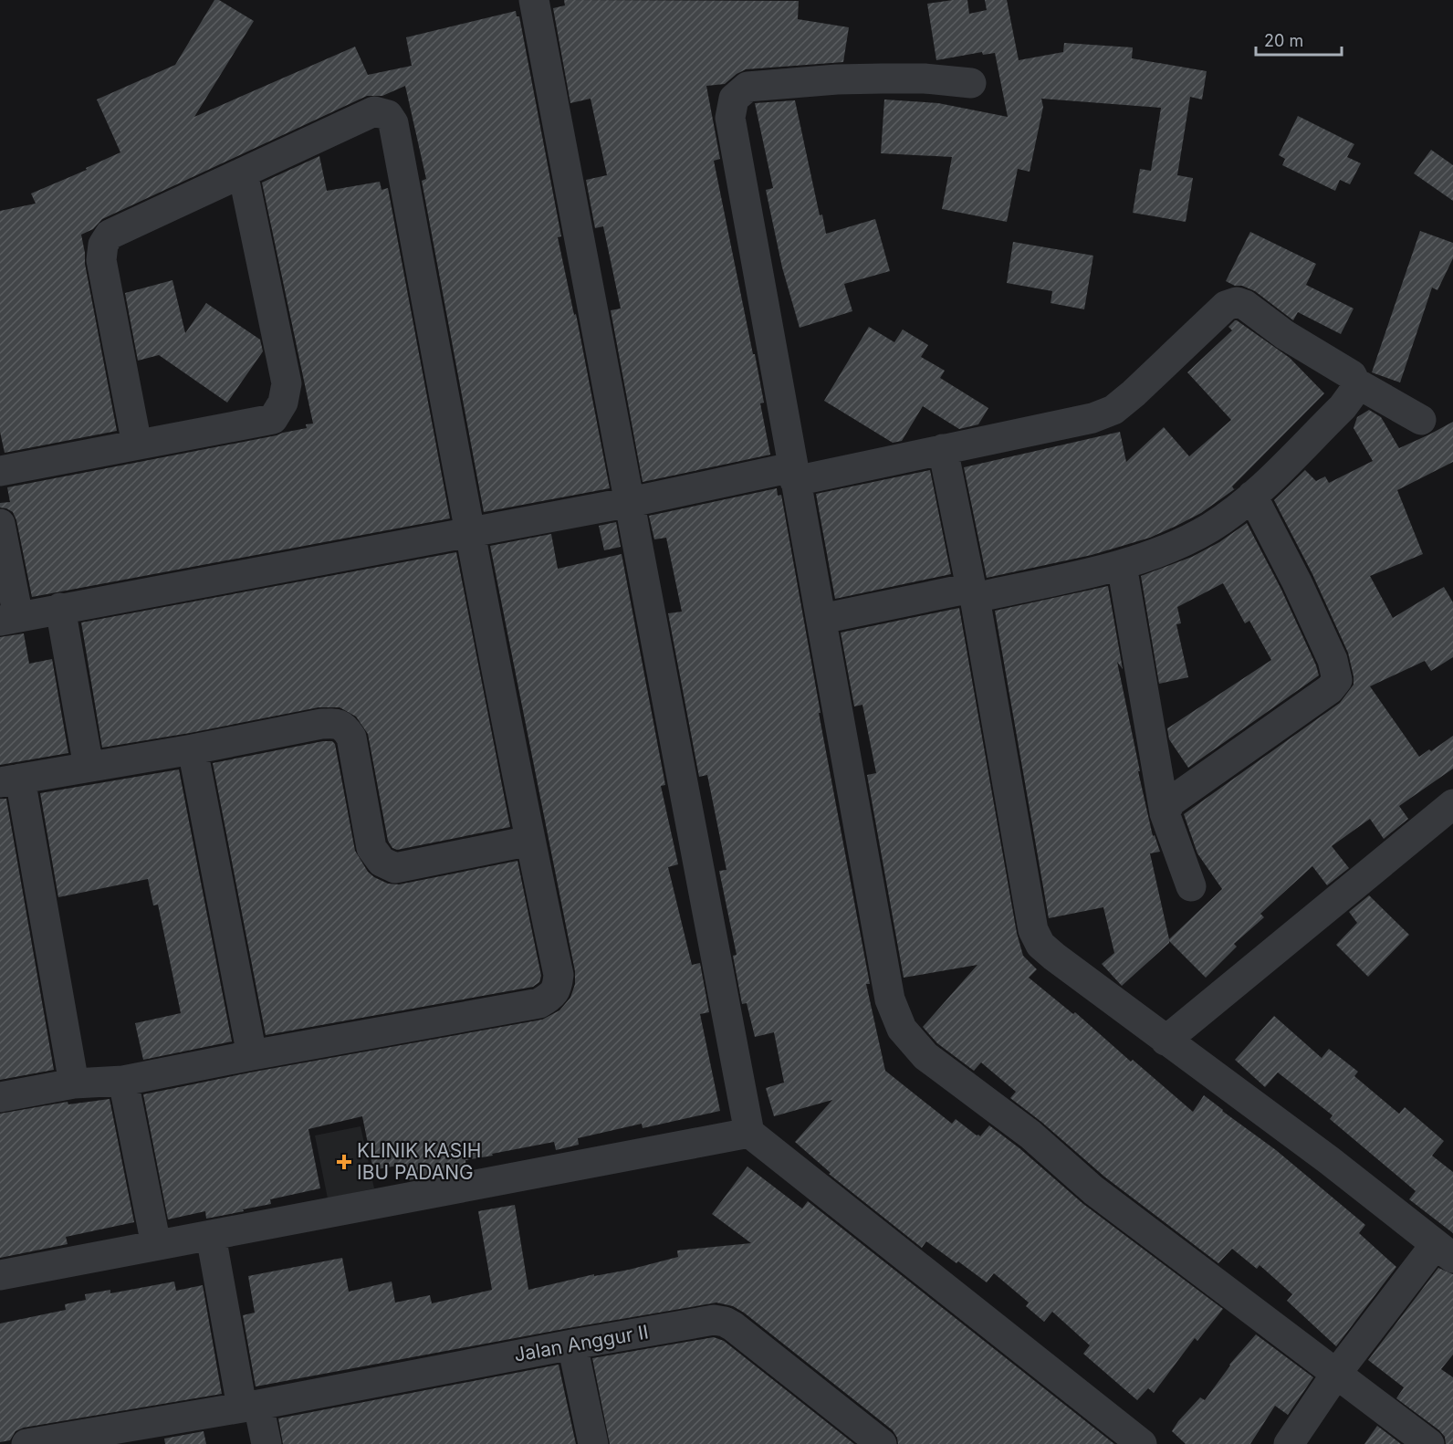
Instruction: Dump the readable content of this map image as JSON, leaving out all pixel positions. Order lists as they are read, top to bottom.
{
  "streets": {
    "street": ["Jalan Anggur II"]
  },
  "places": {
    "health": ["KLINIK KASIH IBU PADANG"]
  },
  "scale_bar": "20 m"
}
